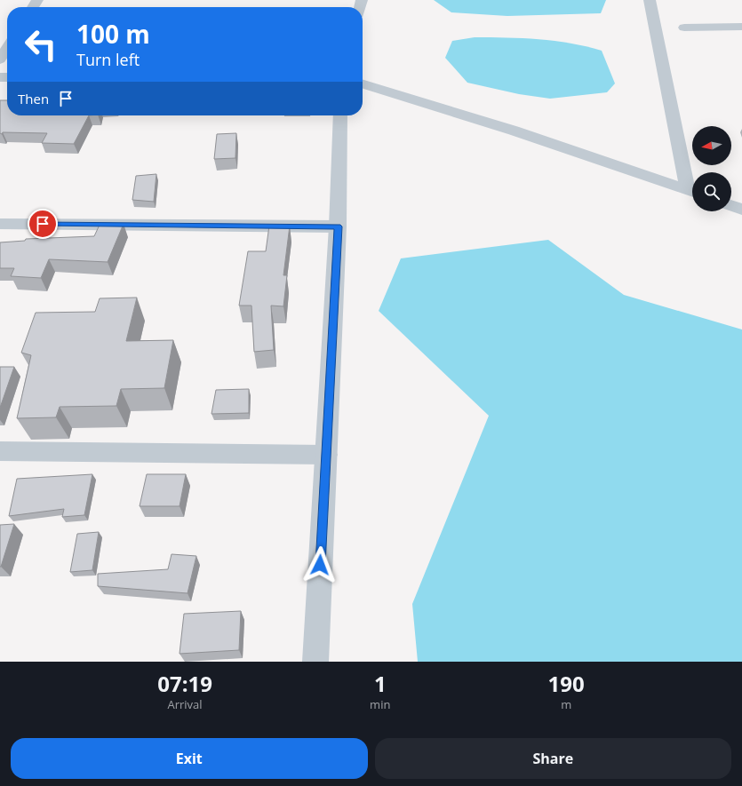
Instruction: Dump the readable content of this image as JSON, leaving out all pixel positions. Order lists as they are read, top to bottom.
{
  "north": "left",
  "page": {
    "turn": ["100 m", "Turn left"],
    "then": "Then",
    "eta": [
      "07:19",
      "Arrival",
      "1",
      "min",
      "190",
      "m"
    ],
    "buttons": ["Exit", "Share"]
  }
}
